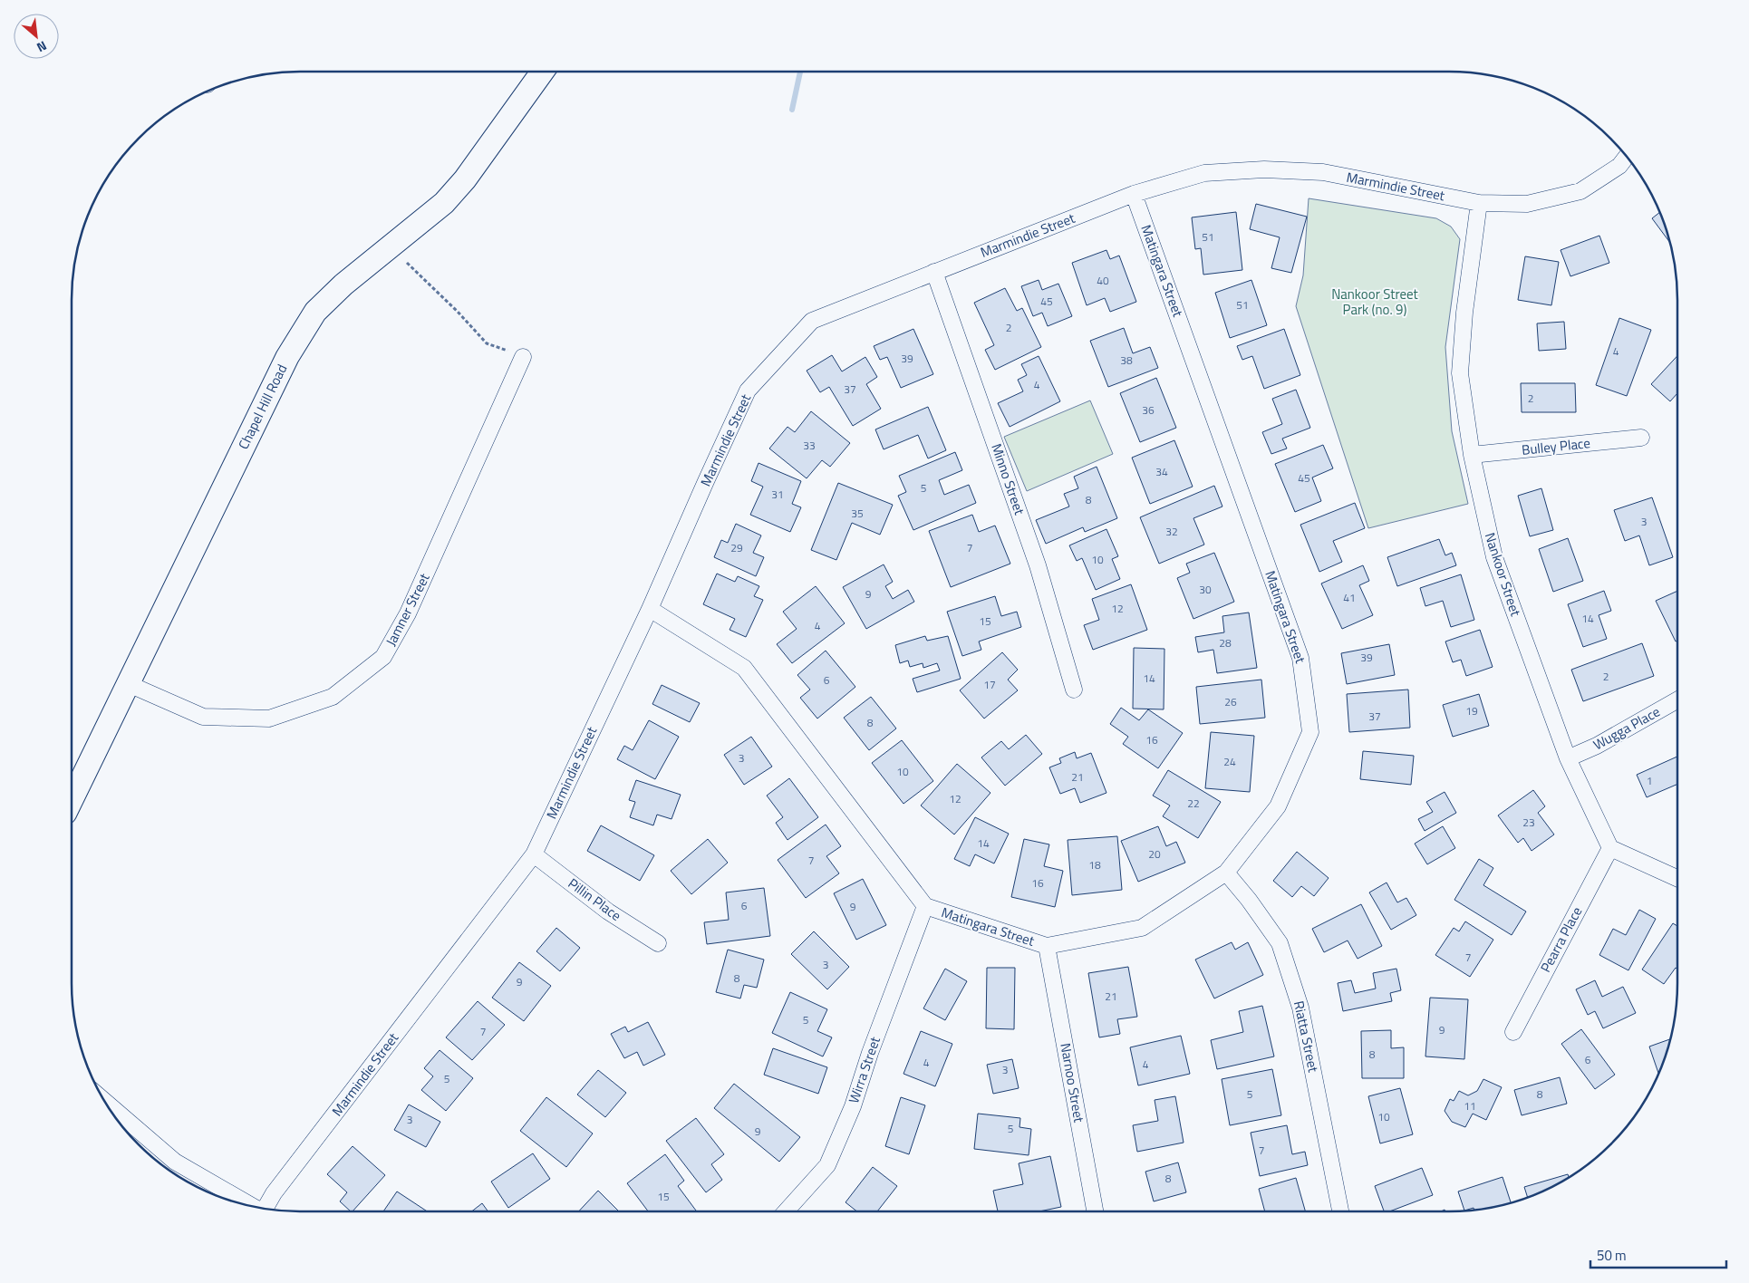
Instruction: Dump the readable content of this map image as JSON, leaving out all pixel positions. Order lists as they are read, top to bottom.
{
  "streets": {
    "main road": ["Chapel Hill Road"],
    "street": [
      "Marmindie Street",
      "Matingara Street",
      "Bulley Place",
      "Minno Street",
      "Nankoor Street",
      "Jamner Street",
      "Wugga Place",
      "Pillin Place",
      "Pearra Place",
      "Riatta Street",
      "Wirra Street",
      "Narnoo Street"
    ]
  },
  "crossings": [
    ["Marmindie Street", "Matingara Street"],
    ["Marmindie Street", "Minno Street"],
    ["Marmindie Street", "Nankoor Street"],
    ["Marmindie Street", "Pillin Place"],
    ["Matingara Street", "Riatta Street"],
    ["Matingara Street", "Wirra Street"],
    ["Matingara Street", "Narnoo Street"],
    ["Chapel Hill Road", "Jamner Street"],
    ["Bulley Place", "Nankoor Street"],
    ["Nankoor Street", "Wugga Place"],
    ["Nankoor Street", "Pearra Place"]
  ],
  "parks": ["Nankoor Street Park (no. 9)"],
  "house_numbers": [
    "51",
    "40",
    "45",
    "51",
    "2",
    "4",
    "39",
    "38",
    "4",
    "37",
    "2",
    "36",
    "33",
    "34",
    "45",
    "5",
    "31",
    "8",
    "35",
    "3",
    "32",
    "29",
    "7",
    "10",
    "30",
    "9",
    "41",
    "12",
    "14",
    "15",
    "4",
    "28",
    "39",
    "2",
    "14",
    "6",
    "17",
    "26",
    "19",
    "37",
    "8",
    "16",
    "3",
    "24",
    "10",
    "21",
    "1",
    "12",
    "22",
    "23",
    "14",
    "20",
    "7",
    "18",
    "16",
    "6",
    "9",
    "7",
    "3",
    "8",
    "9",
    "21",
    "5",
    "9",
    "7",
    "8",
    "6",
    "4",
    "4",
    "3",
    "5",
    "5",
    "8",
    "11",
    "10",
    "3",
    "5",
    "9",
    "7",
    "8",
    "15"
  ],
  "scale_bar": "50 m",
  "north": "bottom right"
}
